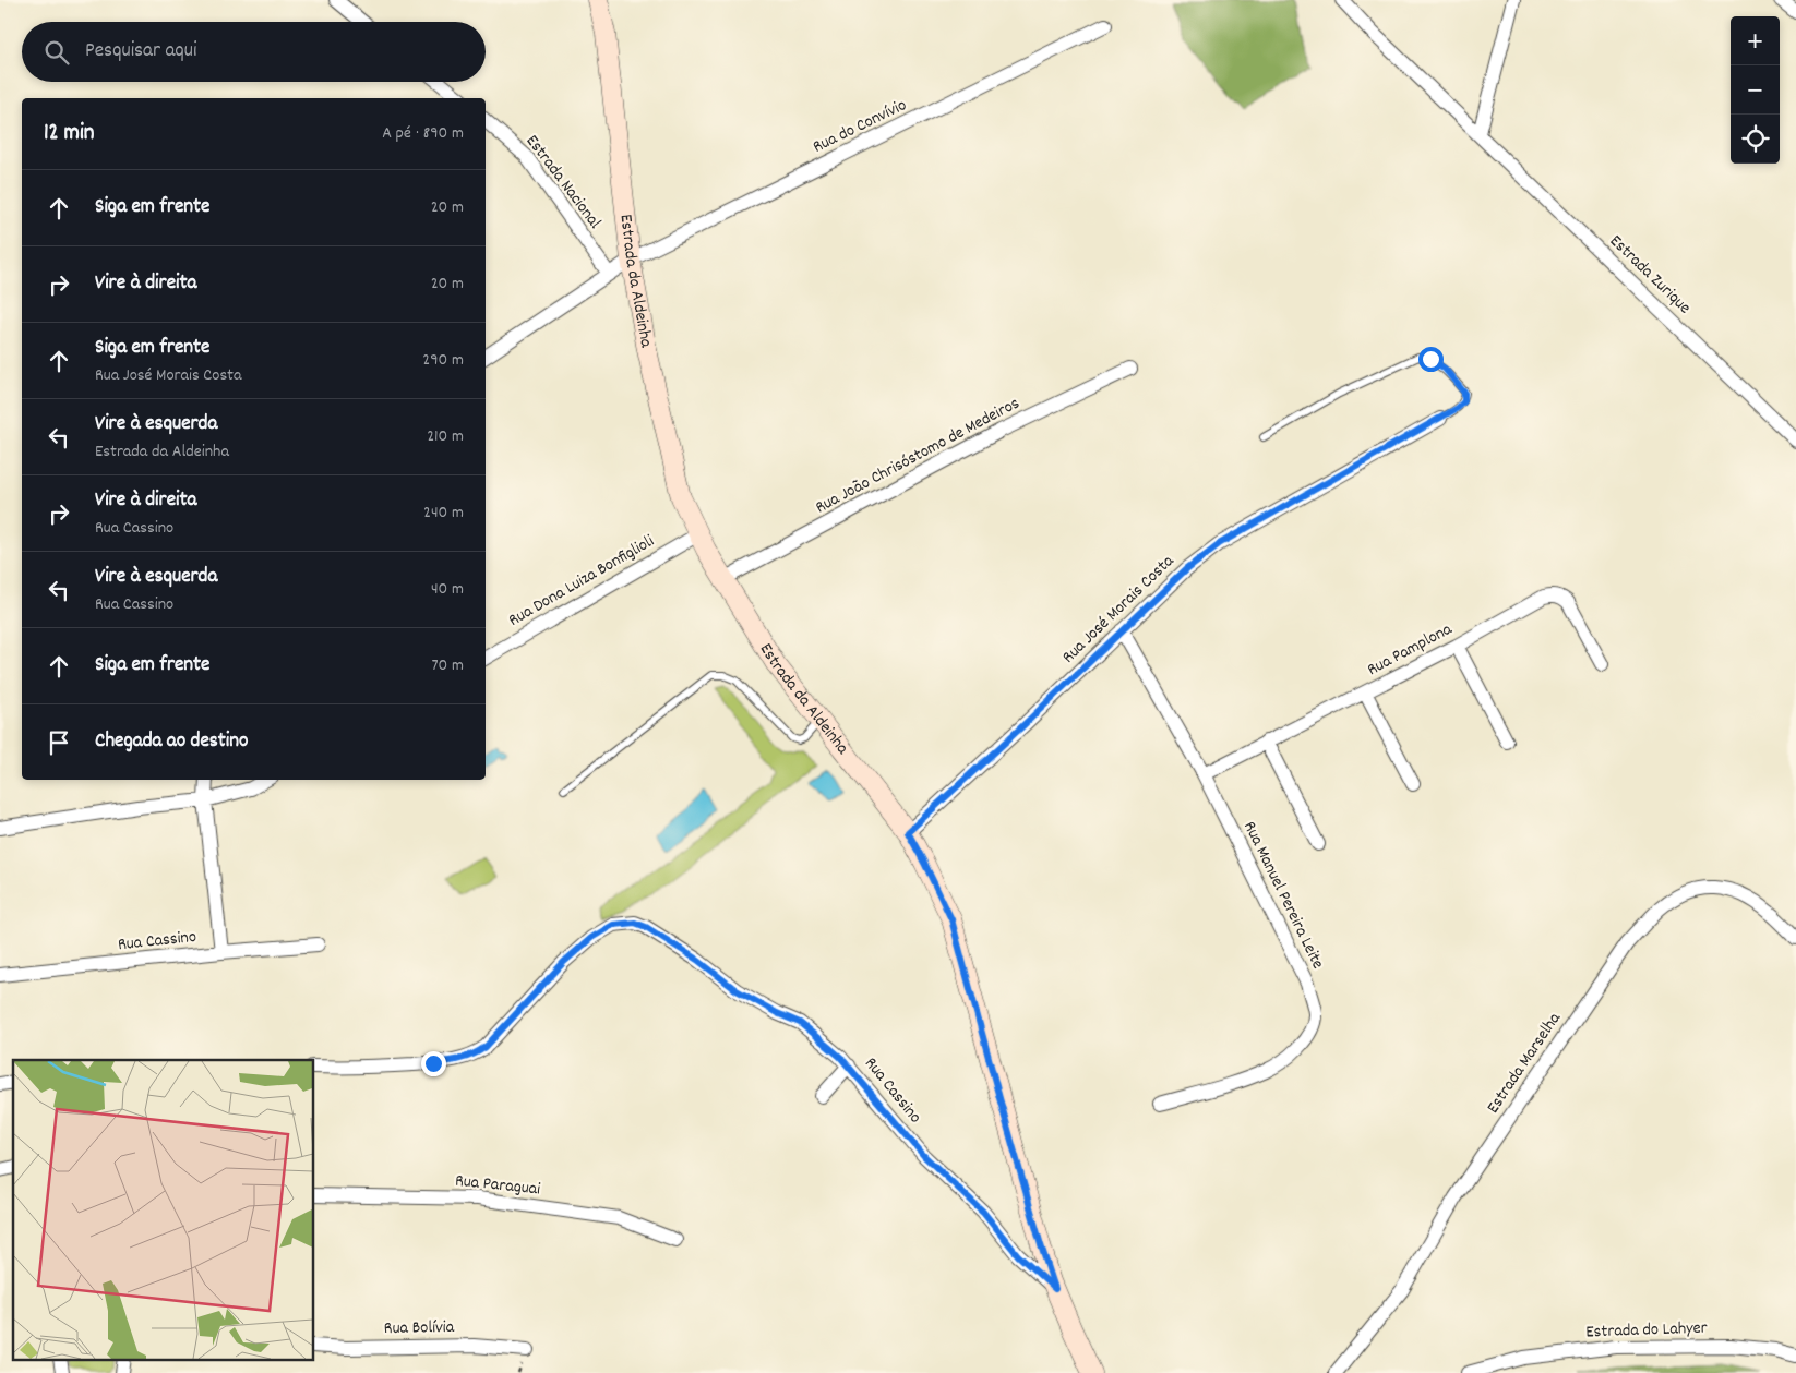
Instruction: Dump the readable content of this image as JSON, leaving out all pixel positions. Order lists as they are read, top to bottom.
{
  "streets": {
    "street": [
      "Rua do Convívio",
      "Estrada Nacional",
      "Estrada Zurique",
      "Estrada da Aldeinha",
      "Rua João Chrisóstomo de Medeiros",
      "Rua Dona Luiza Bonfiglioli",
      "Rua José Morais Costa",
      "Rua Pamplona",
      "Rua Manuel Pereira Leite",
      "Rua Cassino",
      "Estrada Marselha",
      "Rua Paraguai",
      "Rua Bolívia",
      "Estrada do Lahyer"
    ]
  },
  "crossings": [
    ["Rua do Convívio", "Estrada Nacional"],
    ["Rua do Convívio", "Estrada da Aldeinha"],
    ["Estrada da Aldeinha", "Rua João Chrisóstomo de Medeiros"],
    ["Estrada da Aldeinha", "Rua Dona Luiza Bonfiglioli"],
    ["Estrada da Aldeinha", "Rua José Morais Costa"],
    ["Estrada da Aldeinha", "Rua Cassino"],
    ["Rua José Morais Costa", "Rua Manuel Pereira Leite"],
    ["Rua Pamplona", "Rua Manuel Pereira Leite"]
  ],
  "page": {
    "map_buttons": ["+", "−"],
    "search": "Pesquisar aqui",
    "heading": ["12 min", "A pé · 890 m"],
    "list": [
      ["Siga em frente", "20 m"],
      ["Vire à direita", "20 m"],
      ["Siga em frente", "Rua José Morais Costa", "290 m"],
      ["Vire à esquerda", "Estrada da Aldeinha", "210 m"],
      ["Vire à direita", "Rua Cassino", "240 m"],
      ["Vire à esquerda", "Rua Cassino", "40 m"],
      ["Siga em frente", "70 m"],
      "Chegada ao destino"
    ]
  }
}
